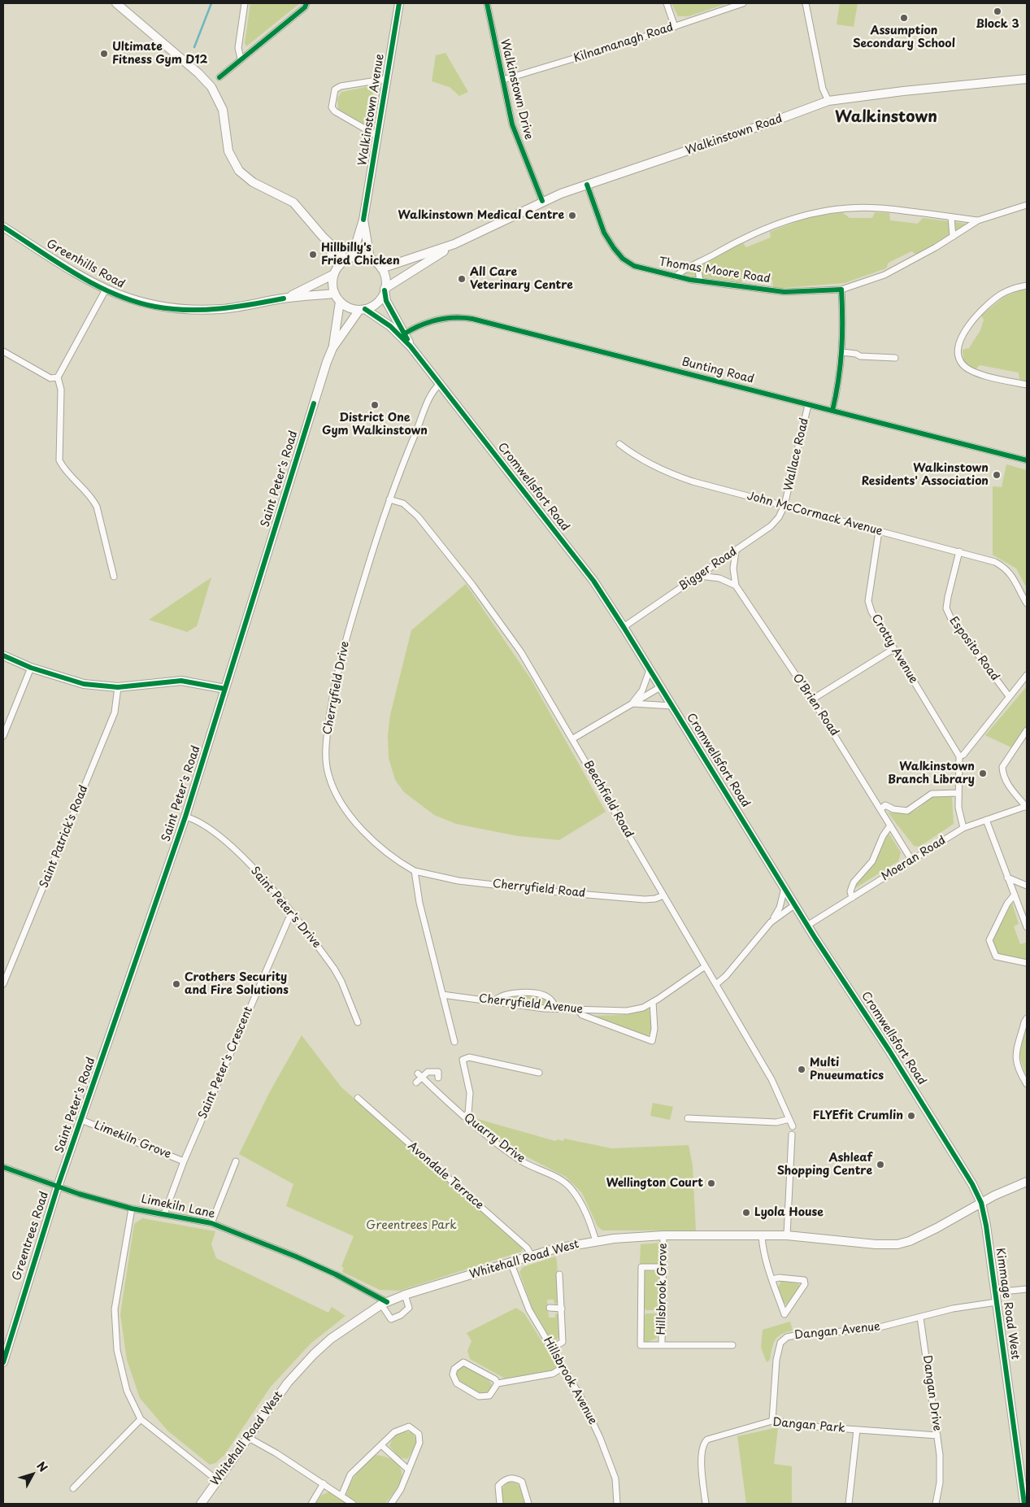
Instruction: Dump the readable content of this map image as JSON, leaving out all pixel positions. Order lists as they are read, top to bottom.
{
  "streets": {
    "main road": [
      "Walkinstown Avenue",
      "Walkinstown Road",
      "Greenhills Road",
      "Saint Peter's Road",
      "Cromwellsfort Road",
      "Greentrees Road",
      "Whitehall Road West",
      "Kimmage Road West"
    ],
    "street": [
      "Kilnamanagh Road",
      "Walkinstown Drive",
      "Thomas Moore Road",
      "Bunting Road",
      "Wallace Road",
      "John McCormack Avenue",
      "Bigger Road",
      "Crotty Avenue",
      "Esposito Road",
      "Cherryfield Drive",
      "O'Brien Road",
      "Beechfield Road",
      "Saint Patrick's Road",
      "Moeran Road",
      "Cherryfield Road",
      "Saint Peter's Drive",
      "Cherryfield Avenue",
      "Saint Peter's Crescent",
      "Quarry Drive",
      "Limekiln Grove",
      "Avondale Terrace",
      "Limekiln Lane",
      "Hillsbrook Grove",
      "Dangan Avenue",
      "Hillsbrook Avenue",
      "Dangan Drive",
      "Dangan Park"
    ]
  },
  "crossings": [
    ["Kilnamanagh Road", "Walkinstown Drive"],
    ["Walkinstown Drive", "Walkinstown Road"],
    ["Walkinstown Avenue", "Walkinstown Road"],
    ["Walkinstown Avenue", "Greenhills Road"],
    ["Walkinstown Avenue", "Saint Peter's Road"],
    ["Walkinstown Avenue", "Cromwellsfort Road"],
    ["Walkinstown Road", "Greenhills Road"],
    ["Walkinstown Road", "Thomas Moore Road"],
    ["Walkinstown Road", "Saint Peter's Road"],
    ["Walkinstown Road", "Cromwellsfort Road"],
    ["Greenhills Road", "Saint Peter's Road"],
    ["Greenhills Road", "Cromwellsfort Road"],
    ["Bunting Road", "Wallace Road"],
    ["Bunting Road", "Cromwellsfort Road"],
    ["Wallace Road", "John McCormack Avenue"],
    ["Wallace Road", "Bigger Road"],
    ["Saint Peter's Road", "Cromwellsfort Road"],
    ["Saint Peter's Road", "Saint Peter's Drive"],
    ["Saint Peter's Road", "Limekiln Grove"],
    ["Saint Peter's Road", "Limekiln Lane"],
    ["Saint Peter's Road", "Greentrees Road"],
    ["Cromwellsfort Road", "Bigger Road"],
    ["Cromwellsfort Road", "Cherryfield Drive"],
    ["Cromwellsfort Road", "Moeran Road"],
    ["Cromwellsfort Road", "Whitehall Road West"],
    ["Cromwellsfort Road", "Kimmage Road West"],
    ["John McCormack Avenue", "Bigger Road"],
    ["John McCormack Avenue", "Crotty Avenue"],
    ["John McCormack Avenue", "Esposito Road"],
    ["Cherryfield Drive", "Beechfield Road"],
    ["Cherryfield Drive", "Cherryfield Road"],
    ["O'Brien Road", "Moeran Road"],
    ["Beechfield Road", "Cherryfield Road"],
    ["Beechfield Road", "Cherryfield Avenue"],
    ["Saint Peter's Drive", "Saint Peter's Crescent"],
    ["Saint Peter's Crescent", "Limekiln Grove"],
    ["Saint Peter's Crescent", "Limekiln Lane"],
    ["Quarry Drive", "Whitehall Road West"],
    ["Avondale Terrace", "Whitehall Road West"],
    ["Limekiln Lane", "Greentrees Road"],
    ["Limekiln Lane", "Whitehall Road West"],
    ["Whitehall Road West", "Hillsbrook Grove"],
    ["Whitehall Road West", "Kimmage Road West"],
    ["Whitehall Road West", "Hillsbrook Avenue"],
    ["Kimmage Road West", "Dangan Avenue"],
    ["Dangan Avenue", "Dangan Drive"],
    ["Dangan Avenue", "Dangan Park"],
    ["Dangan Drive", "Dangan Park"]
  ],
  "districts": ["Walkinstown"],
  "parks": ["Greentrees Park"],
  "places": [
    "Block 3",
    "Assumption Secondary School",
    "Ultimate Fitness Gym D12",
    "Walkinstown Medical Centre",
    "Hillbilly's Fried Chicken",
    "All Care Veterinary Centre",
    "District One Gym Walkinstown",
    "Walkinstown Residents' Association",
    "Walkinstown Branch Library",
    "Crothers Security and Fire Solutions",
    "Multi Pnueumatics",
    "FLYEfit Crumlin",
    "Ashleaf Shopping Centre",
    "Wellington Court",
    "Lyola House"
  ],
  "north": "top right"
}
